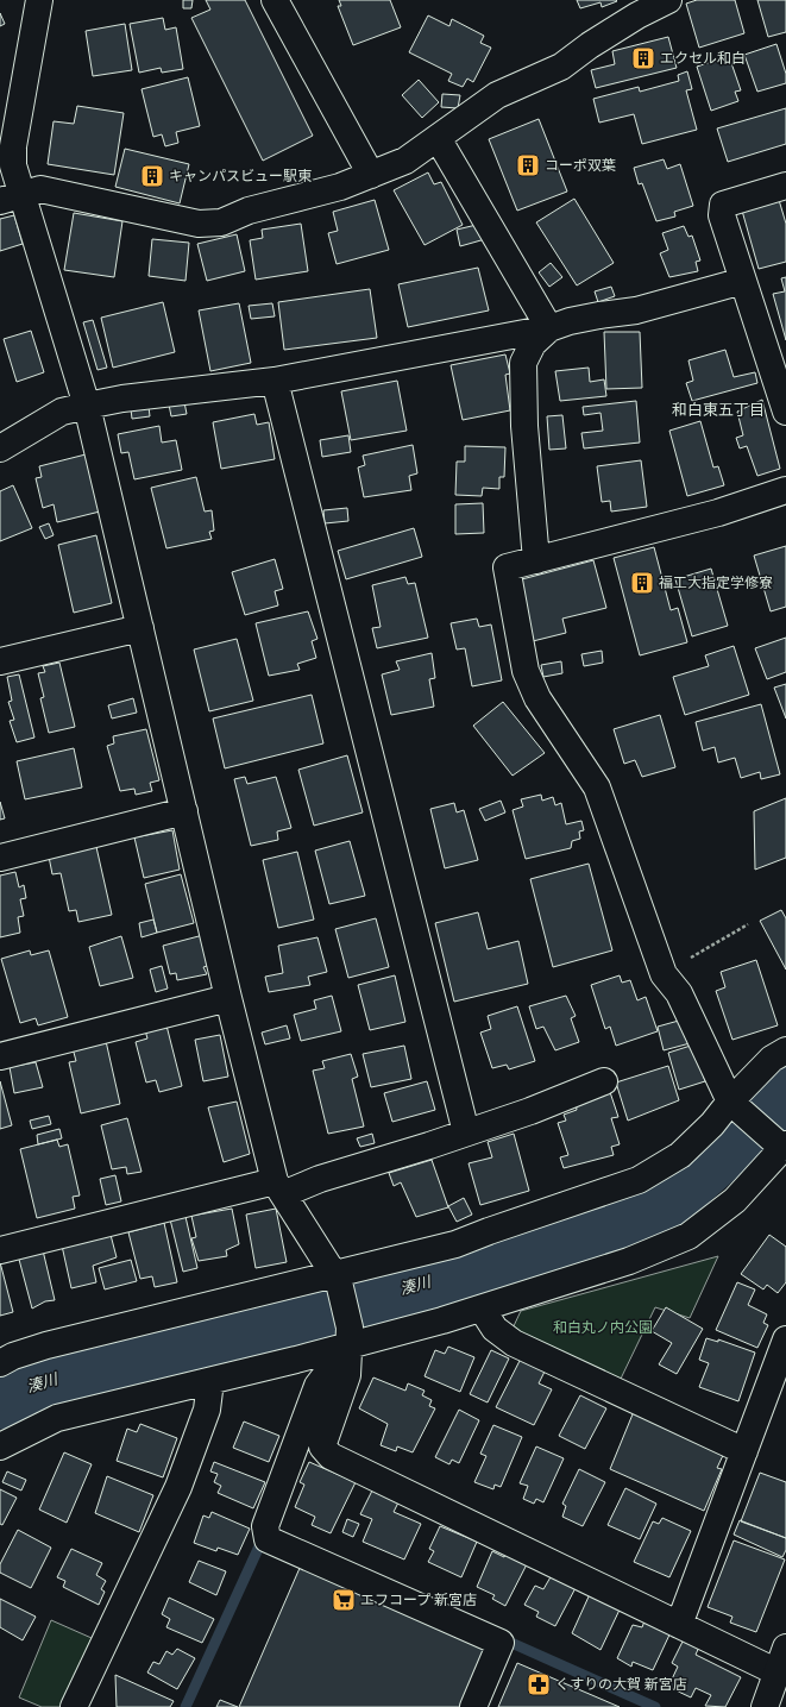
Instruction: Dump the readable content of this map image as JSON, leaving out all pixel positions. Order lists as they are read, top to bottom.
{
  "districts": ["和白東五丁目"],
  "water": ["湊川"],
  "parks": ["和白丸ノ内公園"],
  "places": {
    "building": [
      "エクセル和白",
      "コーポ双葉",
      "キャンパスビュー駅東",
      "福工大指定学修寮"
    ],
    "supermarket": ["エフコープ 新宮店"],
    "pharmacy": ["くすりの大賀 新宮店"]
  }
}
